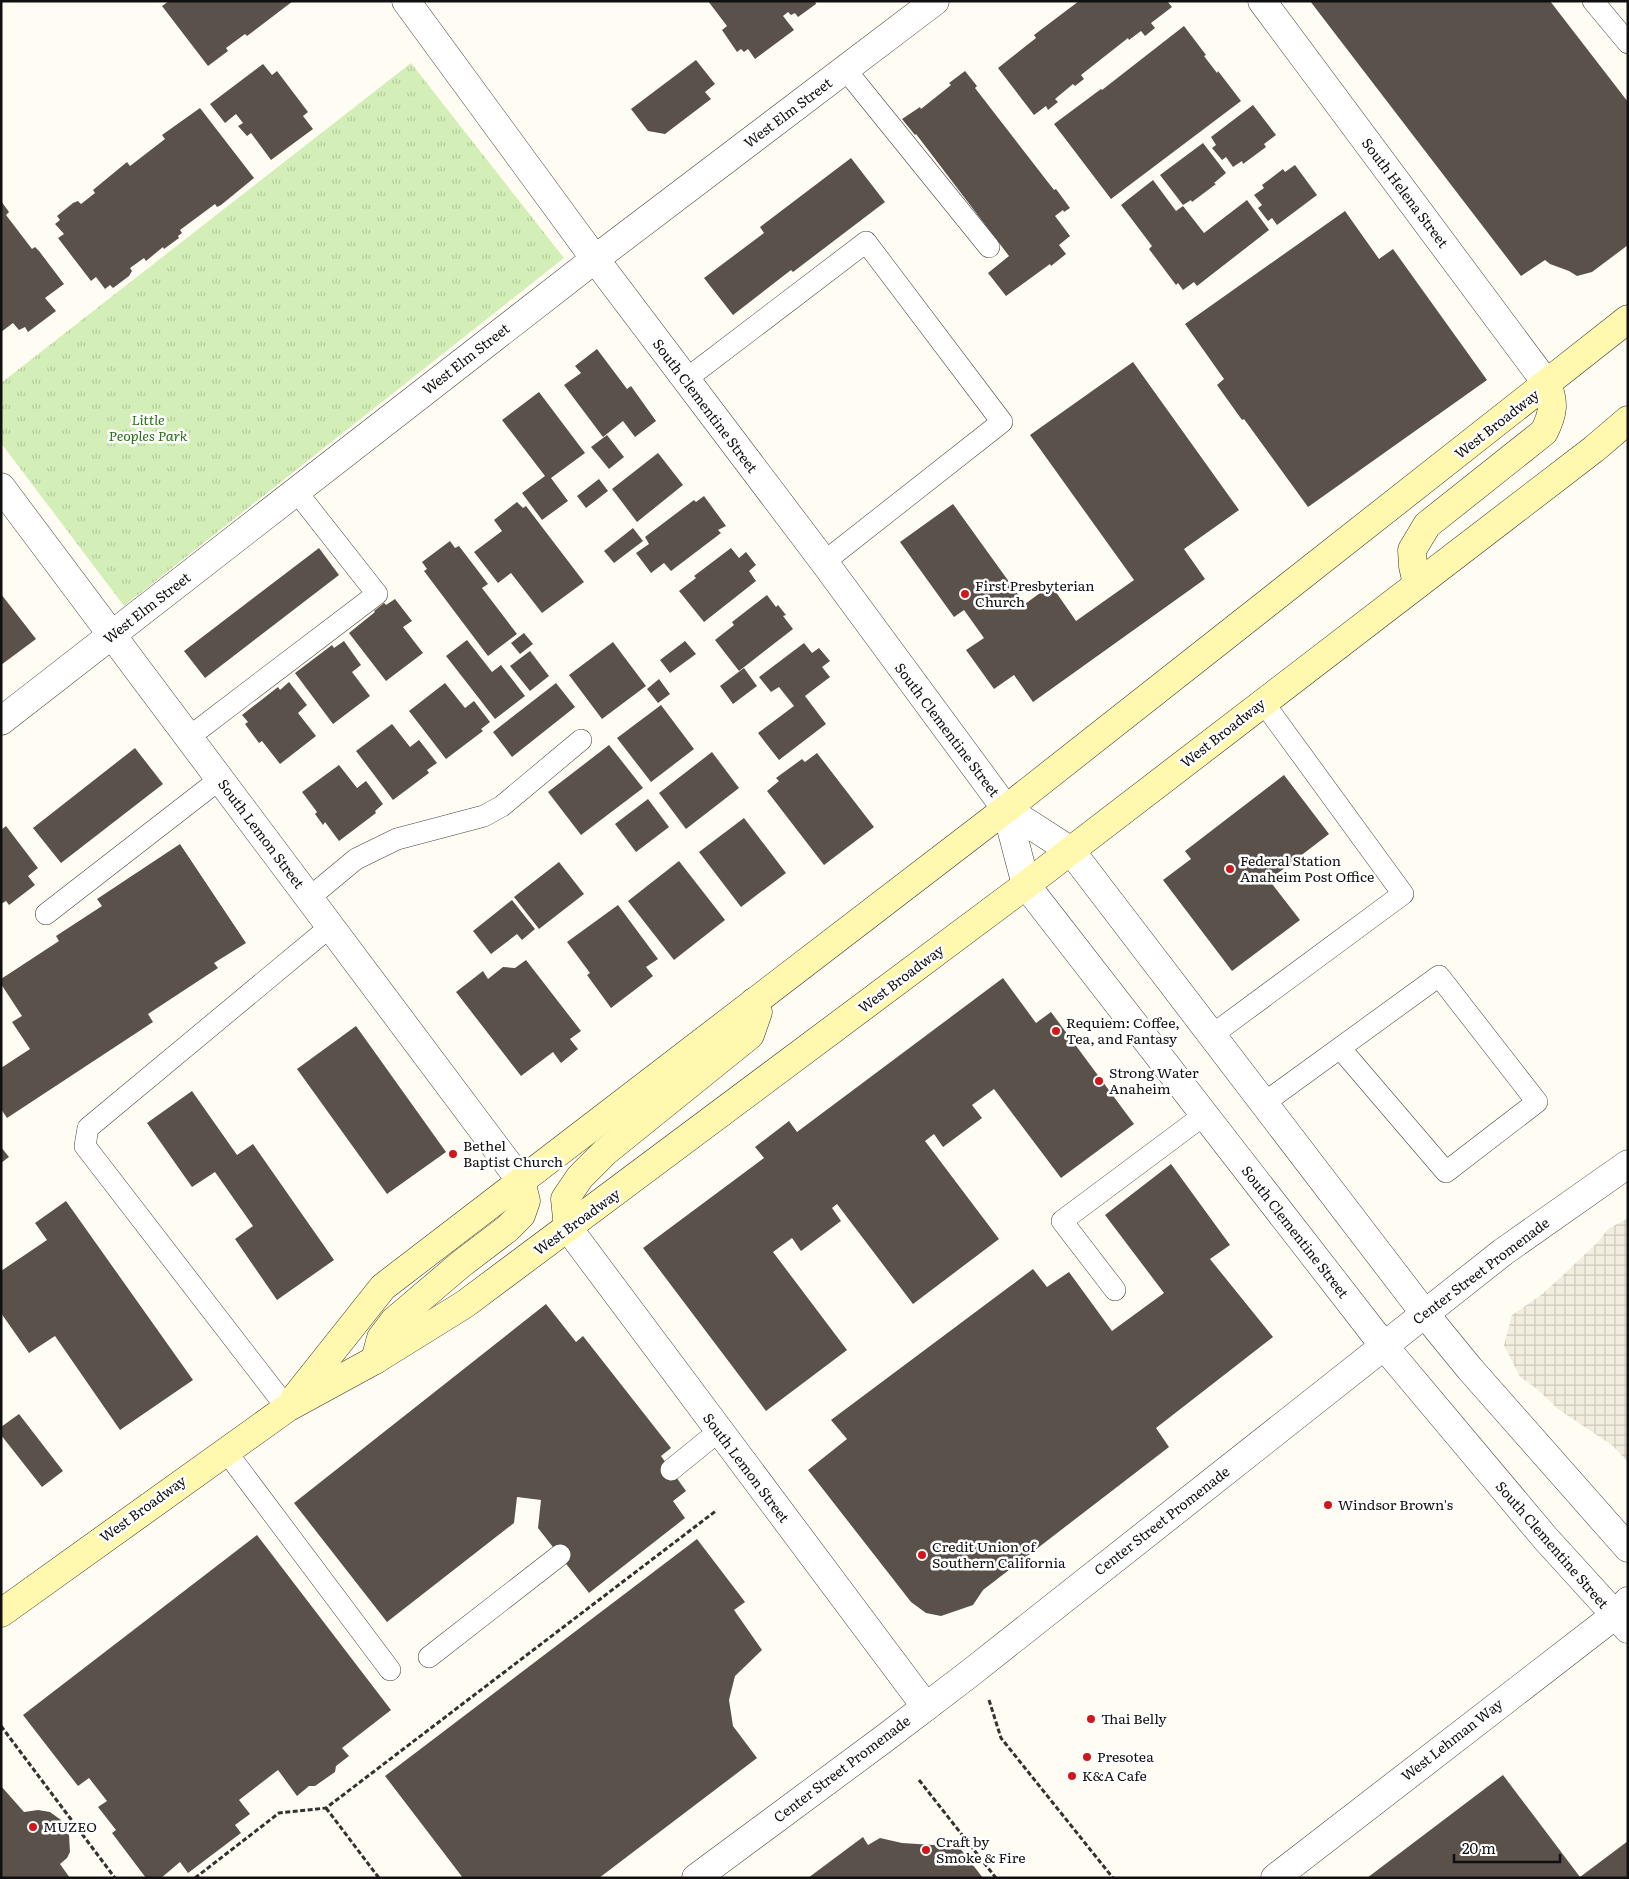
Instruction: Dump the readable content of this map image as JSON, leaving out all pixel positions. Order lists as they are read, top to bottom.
{
  "streets": {
    "main road": ["West Broadway"],
    "street": [
      "West Elm Street",
      "South Helena Street",
      "South Clementine Street",
      "South Lemon Street",
      "Center Street Promenade",
      "West Lehman Way"
    ]
  },
  "crossings": [
    ["West Elm Street", "South Clementine Street"],
    ["West Elm Street", "South Lemon Street"],
    ["South Helena Street", "West Broadway"],
    ["South Clementine Street", "West Broadway"],
    ["South Clementine Street", "Center Street Promenade"],
    ["South Clementine Street", "West Lehman Way"],
    ["West Broadway", "South Lemon Street"],
    ["South Lemon Street", "Center Street Promenade"]
  ],
  "parks": ["Little Peoples Park"],
  "places": [
    "First Presbyterian Church",
    "Federal Station Anaheim Post Office",
    "Requiem: Coffee, Tea, and Fantasy",
    "Strong Water Anaheim",
    "Bethel Baptist Church",
    "Windsor Brown's",
    "Credit Union of Southern California",
    "Thai Belly",
    "Presotea",
    "K&A Cafe",
    "MUZEO",
    "Craft by Smoke & Fire"
  ],
  "scale_bar": "20 m"
}
